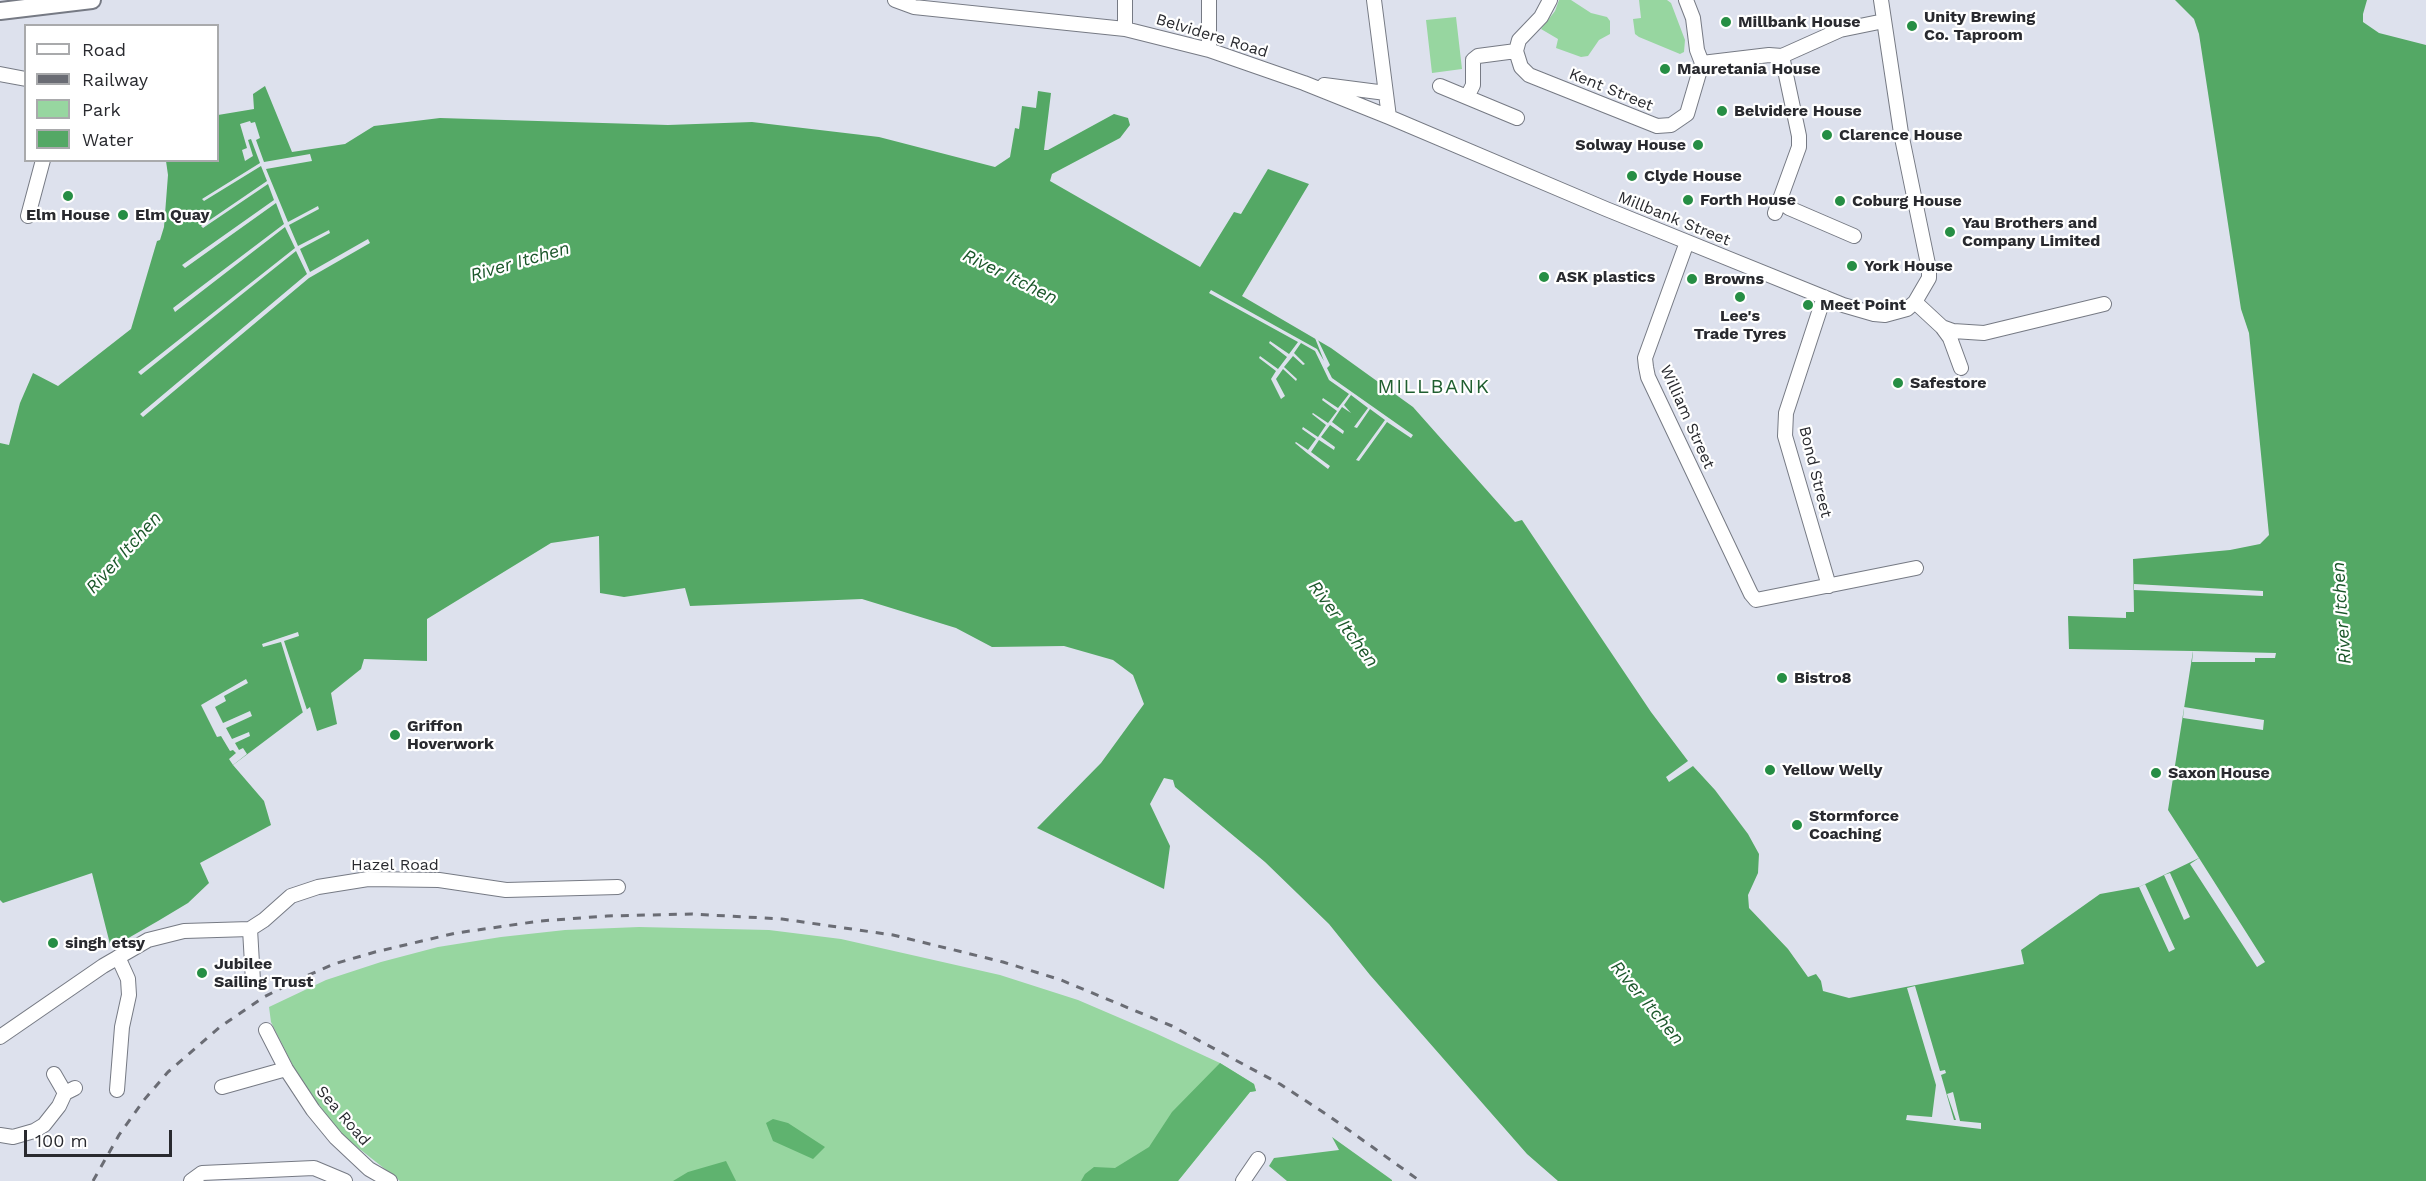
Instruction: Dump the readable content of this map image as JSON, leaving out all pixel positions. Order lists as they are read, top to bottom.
{
  "streets": {
    "street": [
      "Belvidere Road",
      "Kent Street",
      "Millbank Street",
      "William Street",
      "Bond Street",
      "Hazel Road",
      "Sea Road"
    ]
  },
  "crossings": [
    ["Belvidere Road", "Millbank Street"],
    ["Millbank Street", "William Street"],
    ["Millbank Street", "Bond Street"],
    ["William Street", "Bond Street"]
  ],
  "districts": ["MILLBANK"],
  "water": ["River Itchen"],
  "places": [
    "Millbank House",
    "Unity Brewing Co. Taproom",
    "Mauretania House",
    "Belvidere House",
    "Clarence House",
    "Solway House",
    "Clyde House",
    "Elm House",
    "Forth House",
    "Coburg House",
    "Elm Quay",
    "Yau Brothers and Company Limited",
    "York House",
    "ASK plastics",
    "Browns",
    "Lee's Trade Tyres",
    "Meet Point",
    "Safestore",
    "Bistro8",
    "Griffon Hoverwork",
    "Yellow Welly",
    "Saxon House",
    "Stormforce Coaching",
    "singh etsy",
    "Jubilee Sailing Trust"
  ],
  "legend": [
    "Road",
    "Railway",
    "Park",
    "Water"
  ],
  "scale_bar": "100 m"
}
